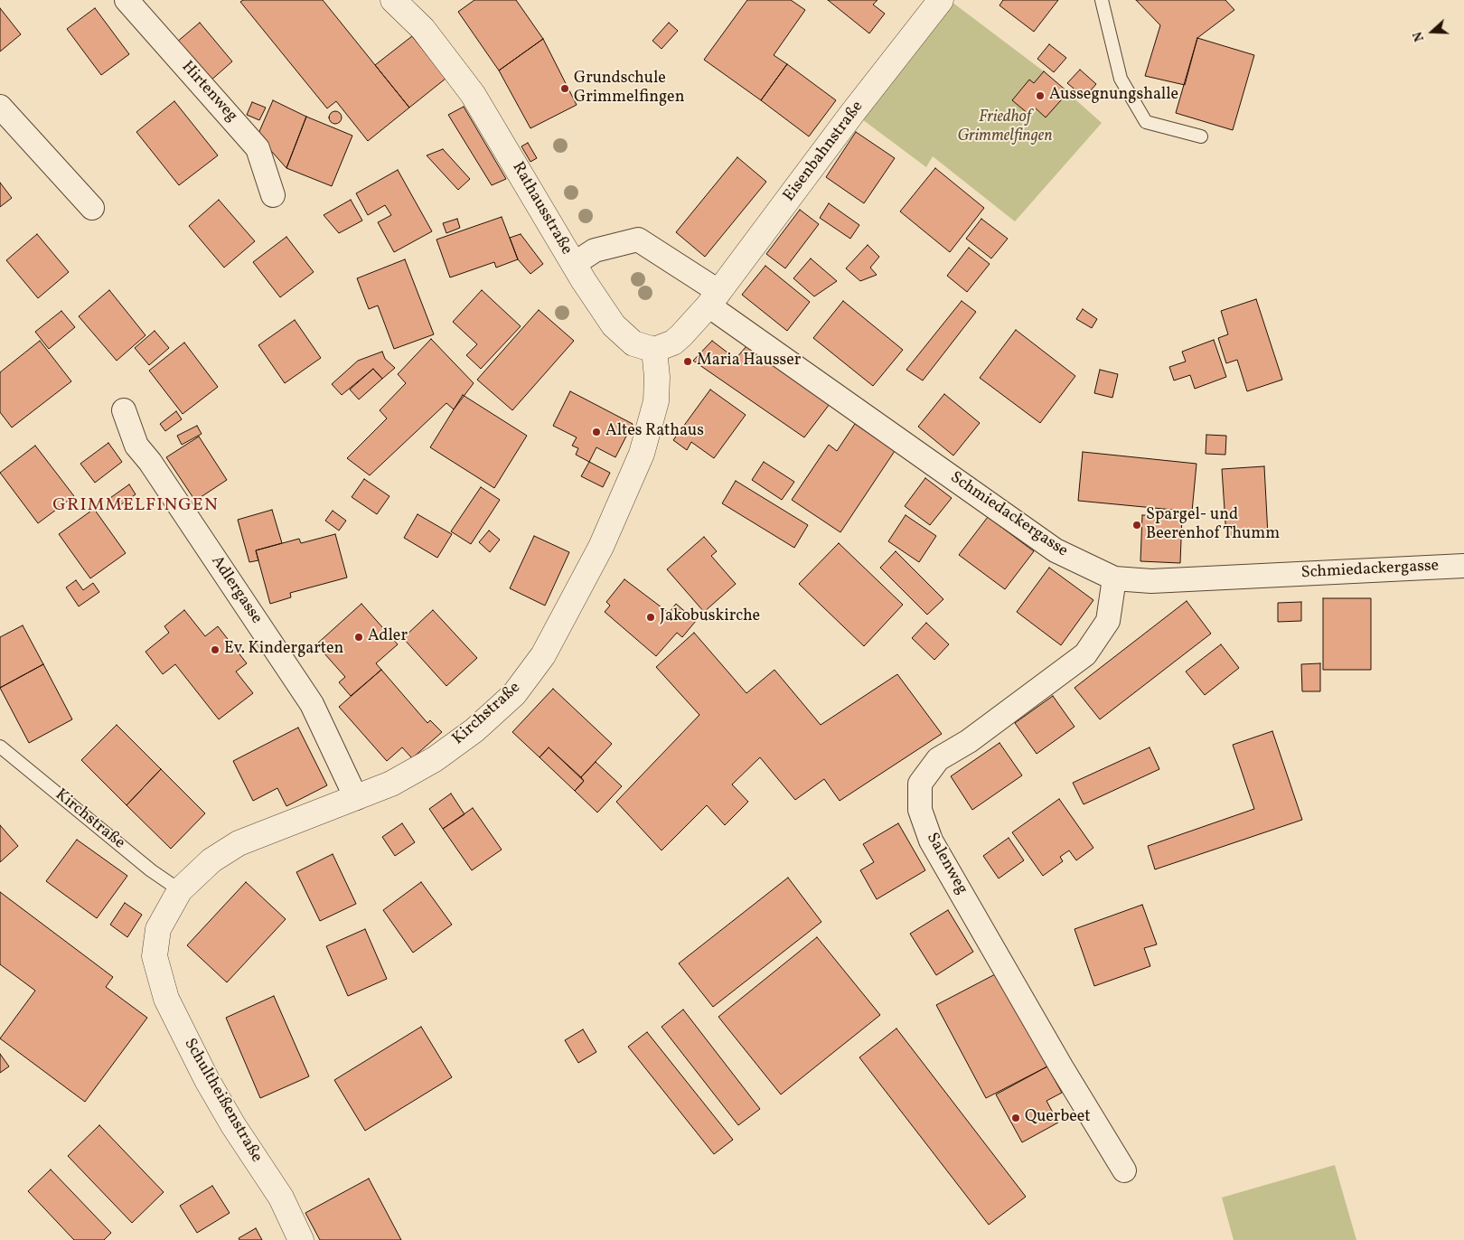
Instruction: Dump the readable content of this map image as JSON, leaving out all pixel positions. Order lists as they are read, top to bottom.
{
  "streets": {
    "street": [
      "Hirtenweg",
      "Eisenbahnstraße",
      "Rathausstraße",
      "Schmiedackergasse",
      "Adlergasse",
      "Kirchstraße",
      "Salenweg",
      "Schultheißenstraße"
    ]
  },
  "crossings": [
    ["Eisenbahnstraße", "Schmiedackergasse"],
    ["Rathausstraße", "Schmiedackergasse"],
    ["Rathausstraße", "Kirchstraße"],
    ["Schmiedackergasse", "Salenweg"],
    ["Adlergasse", "Kirchstraße"],
    ["Kirchstraße", "Schultheißenstraße"]
  ],
  "districts": ["GRIMMELFINGEN"],
  "parks": ["Friedhof Grimmelfingen"],
  "places": [
    "Grundschule Grimmelfingen",
    "Aussegnungshalle",
    "Maria Hausser",
    "Altes Rathaus",
    "Spargel- und Beerenhof Thumm",
    "Jakobuskirche",
    "Adler",
    "Ev. Kindergarten",
    "Querbeet"
  ],
  "north": "left"
}
